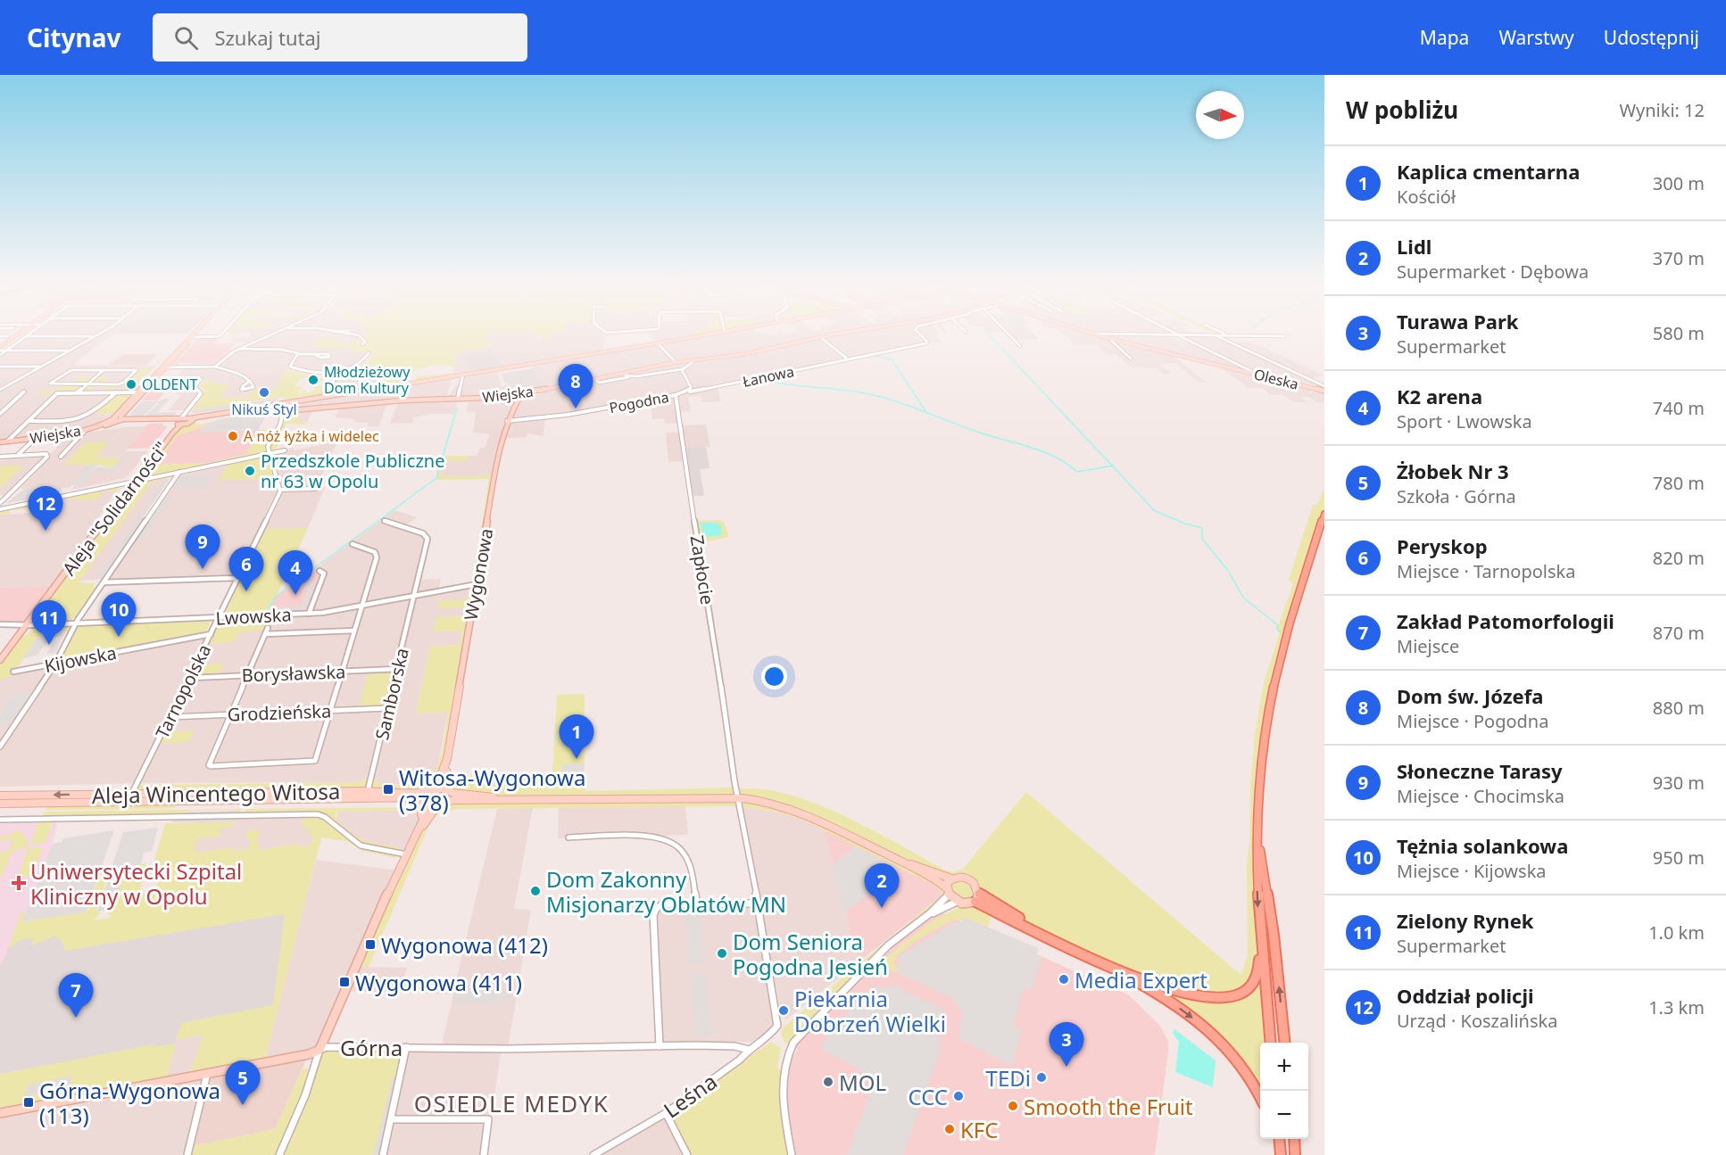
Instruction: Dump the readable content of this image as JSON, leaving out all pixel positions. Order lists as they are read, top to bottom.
{
  "streets": {
    "street": [
      "Łanowa",
      "Oleska",
      "Wiejska",
      "Pogodna",
      "Aleja \"Solidarności\"",
      "Zapłocie",
      "Wygonowa",
      "Lwowska",
      "Kijowska",
      "Borysławska",
      "Tarnopolska",
      "Samborska",
      "Grodzieńska",
      "Aleja Wincentego Witosa",
      "Górna",
      "Leśna"
    ]
  },
  "crossings": [
    ["Wiejska", "Wygonowa"],
    ["Pogodna", "Zapłocie"],
    ["Pogodna", "Wygonowa"],
    ["Aleja \"Solidarności\"", "Lwowska"],
    ["Zapłocie", "Leśna"],
    ["Wygonowa", "Lwowska"],
    ["Wygonowa", "Aleja Wincentego Witosa"],
    ["Lwowska", "Tarnopolska"],
    ["Lwowska", "Samborska"],
    ["Kijowska", "Tarnopolska"],
    ["Borysławska", "Tarnopolska"],
    ["Borysławska", "Samborska"],
    ["Tarnopolska", "Grodzieńska"],
    ["Tarnopolska", "Aleja Wincentego Witosa"],
    ["Samborska", "Grodzieńska"],
    ["Samborska", "Aleja Wincentego Witosa"],
    ["Górna", "Leśna"]
  ],
  "districts": ["OSIEDLE MEDYK"],
  "places": {
    "other": [
      "Młodzieżowy Dom Kultury",
      "OLDENT",
      "Nikuś Styl",
      "A nóż łyżka i widelec",
      "Przedszkole Publiczne nr 63 w Opolu",
      "Dom Zakonny Misjonarzy Oblatów MN",
      "Dom Seniora Pogodna Jesień",
      "Media Expert",
      "Piekarnia Dobrzeń Wielki",
      "TEDi",
      "MOL",
      "CCC",
      "Smooth the Fruit",
      "KFC"
    ],
    "transit": [
      "Witosa-Wygonowa (378)",
      "Wygonowa (412)",
      "Wygonowa (411)",
      "Górna-Wygonowa (113)"
    ],
    "health": ["Uniwersytecki Szpital Kliniczny w Opolu"]
  },
  "north": "right",
  "page": {
    "header": "Citynav",
    "search": "Szukaj tutaj",
    "nav": ["Mapa", "Warstwy", "Udostępnij"],
    "heading": ["W pobliżu", "Wyniki: 12"],
    "list": [
      {
        "mark": "1",
        "name": "Kaplica cmentarna",
        "note": "Kościół",
        "value": "300 m"
      },
      {
        "mark": "2",
        "name": "Lidl",
        "note": "Supermarket · Dębowa",
        "value": "370 m"
      },
      {
        "mark": "3",
        "name": "Turawa Park",
        "note": "Supermarket",
        "value": "580 m"
      },
      {
        "mark": "4",
        "name": "K2 arena",
        "note": "Sport · Lwowska",
        "value": "740 m"
      },
      {
        "mark": "5",
        "name": "Żłobek Nr 3",
        "note": "Szkoła · Górna",
        "value": "780 m"
      },
      {
        "mark": "6",
        "name": "Peryskop",
        "note": "Miejsce · Tarnopolska",
        "value": "820 m"
      },
      {
        "mark": "7",
        "name": "Zakład Patomorfologii",
        "note": "Miejsce",
        "value": "870 m"
      },
      {
        "mark": "8",
        "name": "Dom św. Józefa",
        "note": "Miejsce · Pogodna",
        "value": "880 m"
      },
      {
        "mark": "9",
        "name": "Słoneczne Tarasy",
        "note": "Miejsce · Chocimska",
        "value": "930 m"
      },
      {
        "mark": "10",
        "name": "Tężnia solankowa",
        "note": "Miejsce · Kijowska",
        "value": "950 m"
      },
      {
        "mark": "11",
        "name": "Zielony Rynek",
        "note": "Supermarket",
        "value": "1.0 km"
      },
      {
        "mark": "12",
        "name": "Oddział policji",
        "note": "Urząd · Koszalińska",
        "value": "1.3 km"
      }
    ],
    "pins": [
      "8",
      "12",
      "9",
      "6",
      "4",
      "10",
      "11",
      "1",
      "2",
      "7",
      "3",
      "5"
    ],
    "map_buttons": ["+", "−"]
  }
}
